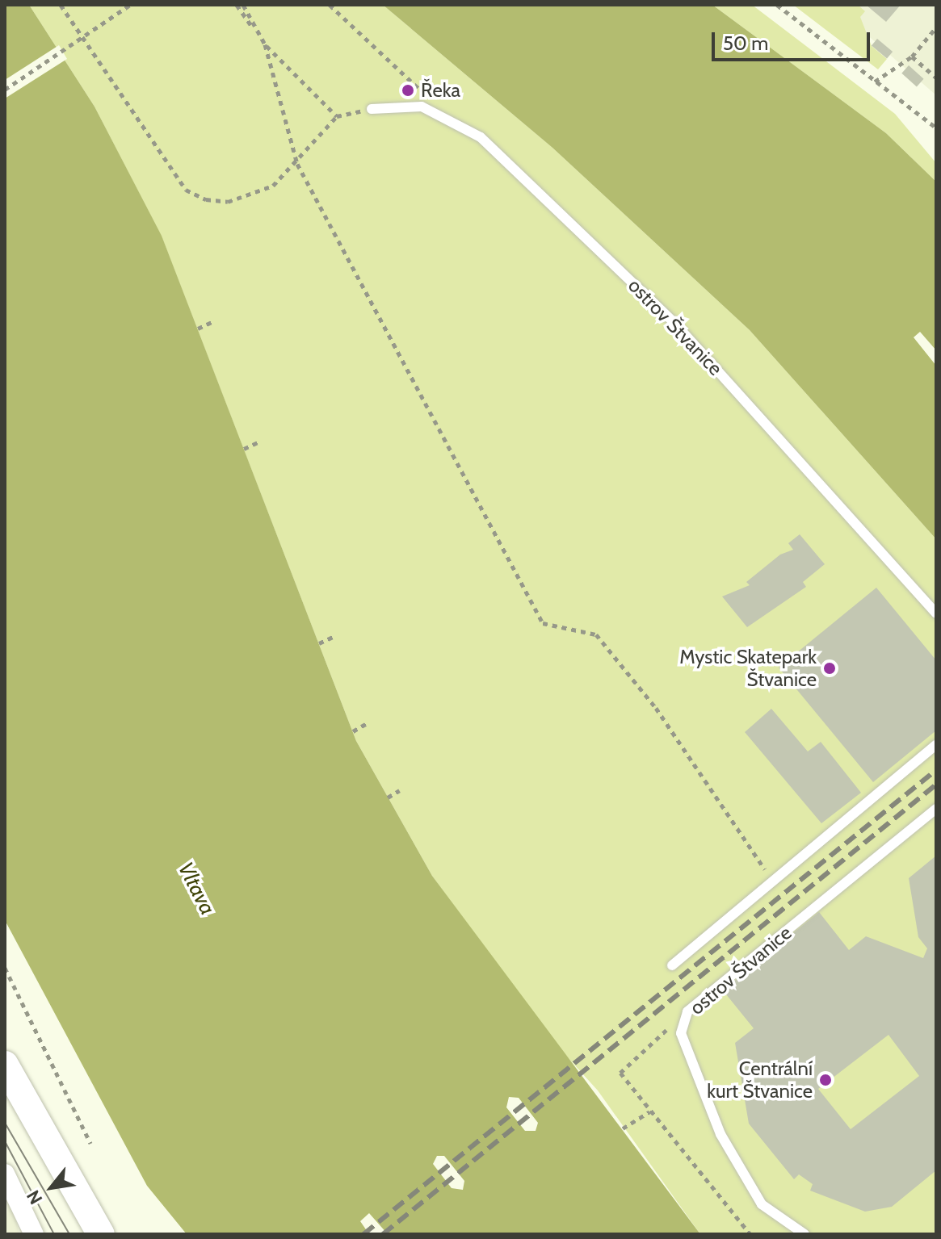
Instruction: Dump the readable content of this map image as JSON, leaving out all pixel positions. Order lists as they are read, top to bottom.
{
  "streets": {
    "lane": ["ostrov Štvanice"]
  },
  "water": ["Vltava"],
  "places": ["Řeka", "Mystic Skatepark Štvanice", "Centrální kurt Štvanice"],
  "scale_bar": "50 m",
  "north": "bottom left"
}
